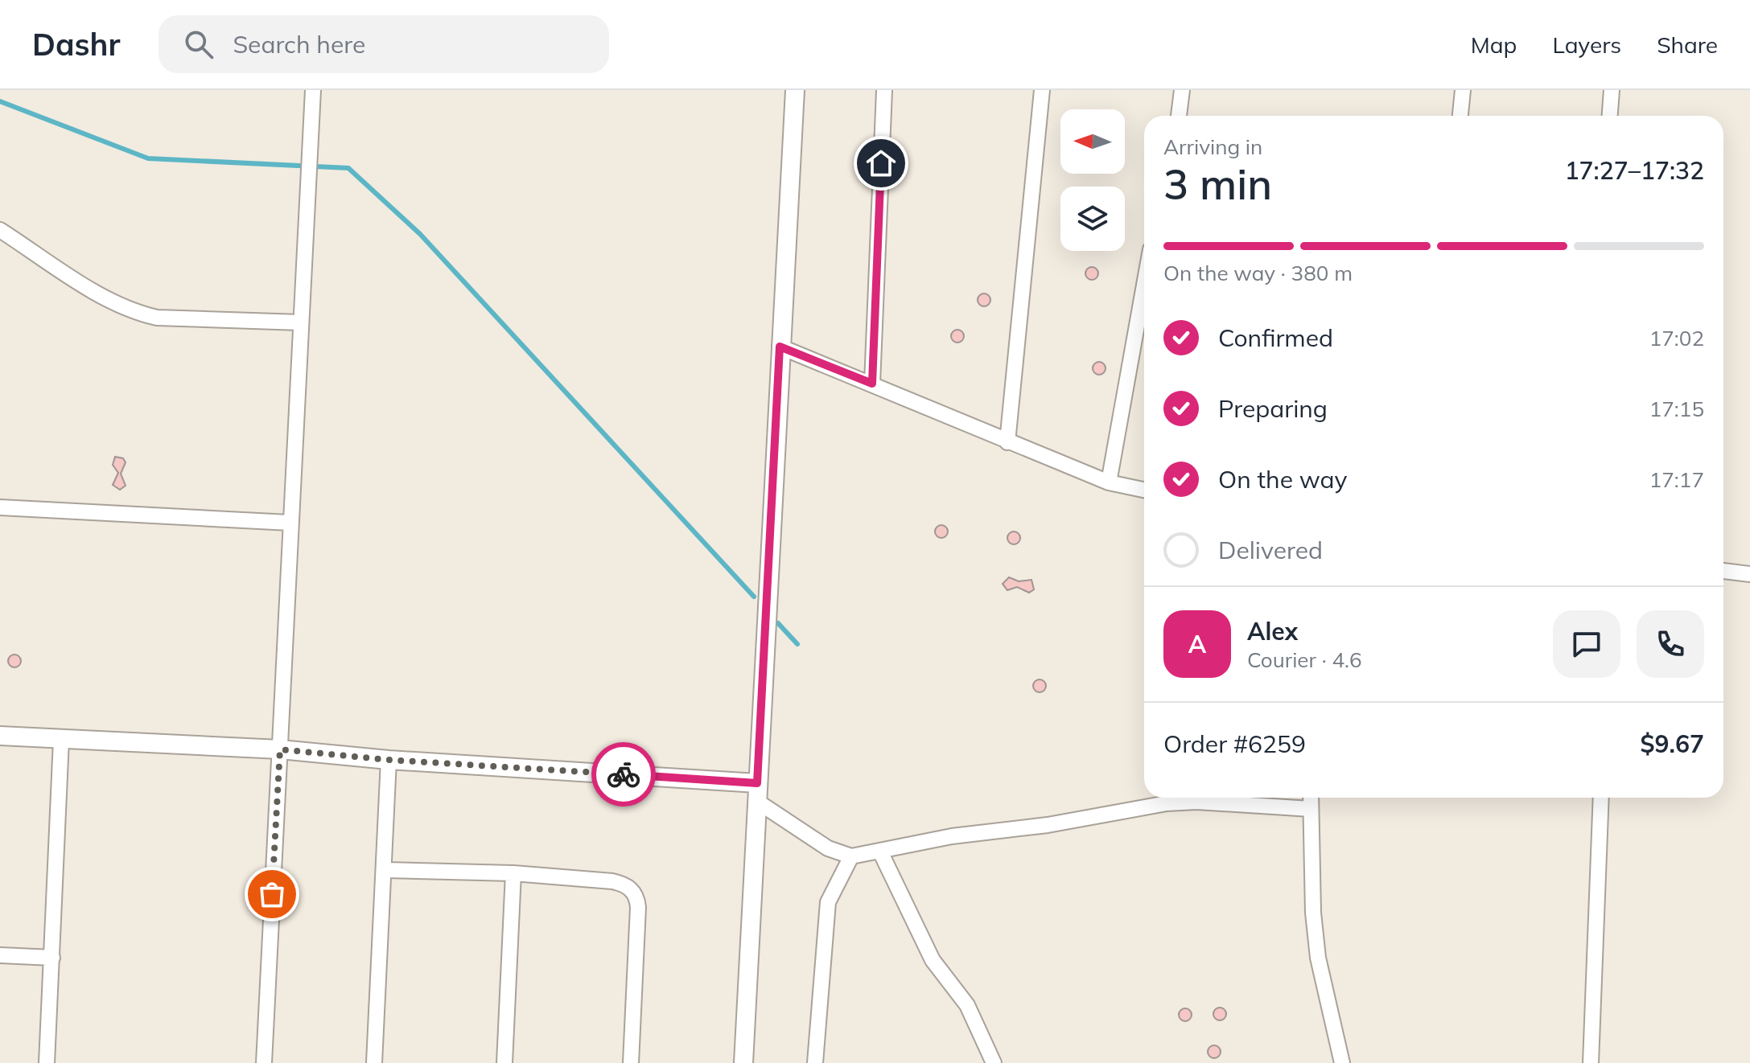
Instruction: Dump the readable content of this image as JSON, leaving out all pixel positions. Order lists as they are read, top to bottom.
{
  "north": "left",
  "page": {
    "header": "Dashr",
    "search": "Search here",
    "nav": ["Map", "Layers", "Share"],
    "heading": ["3 min", "Arriving in", "17:27–17:32"],
    "panel": [
      "Alex",
      "Courier · 4.6",
      "Order #6259",
      "$9.67"
    ],
    "bar": "On the way · 380 m",
    "list": [
      ["Confirmed", "17:02"],
      ["Preparing", "17:15"],
      ["On the way", "17:17"],
      "Delivered"
    ],
    "round": "A"
  }
}
